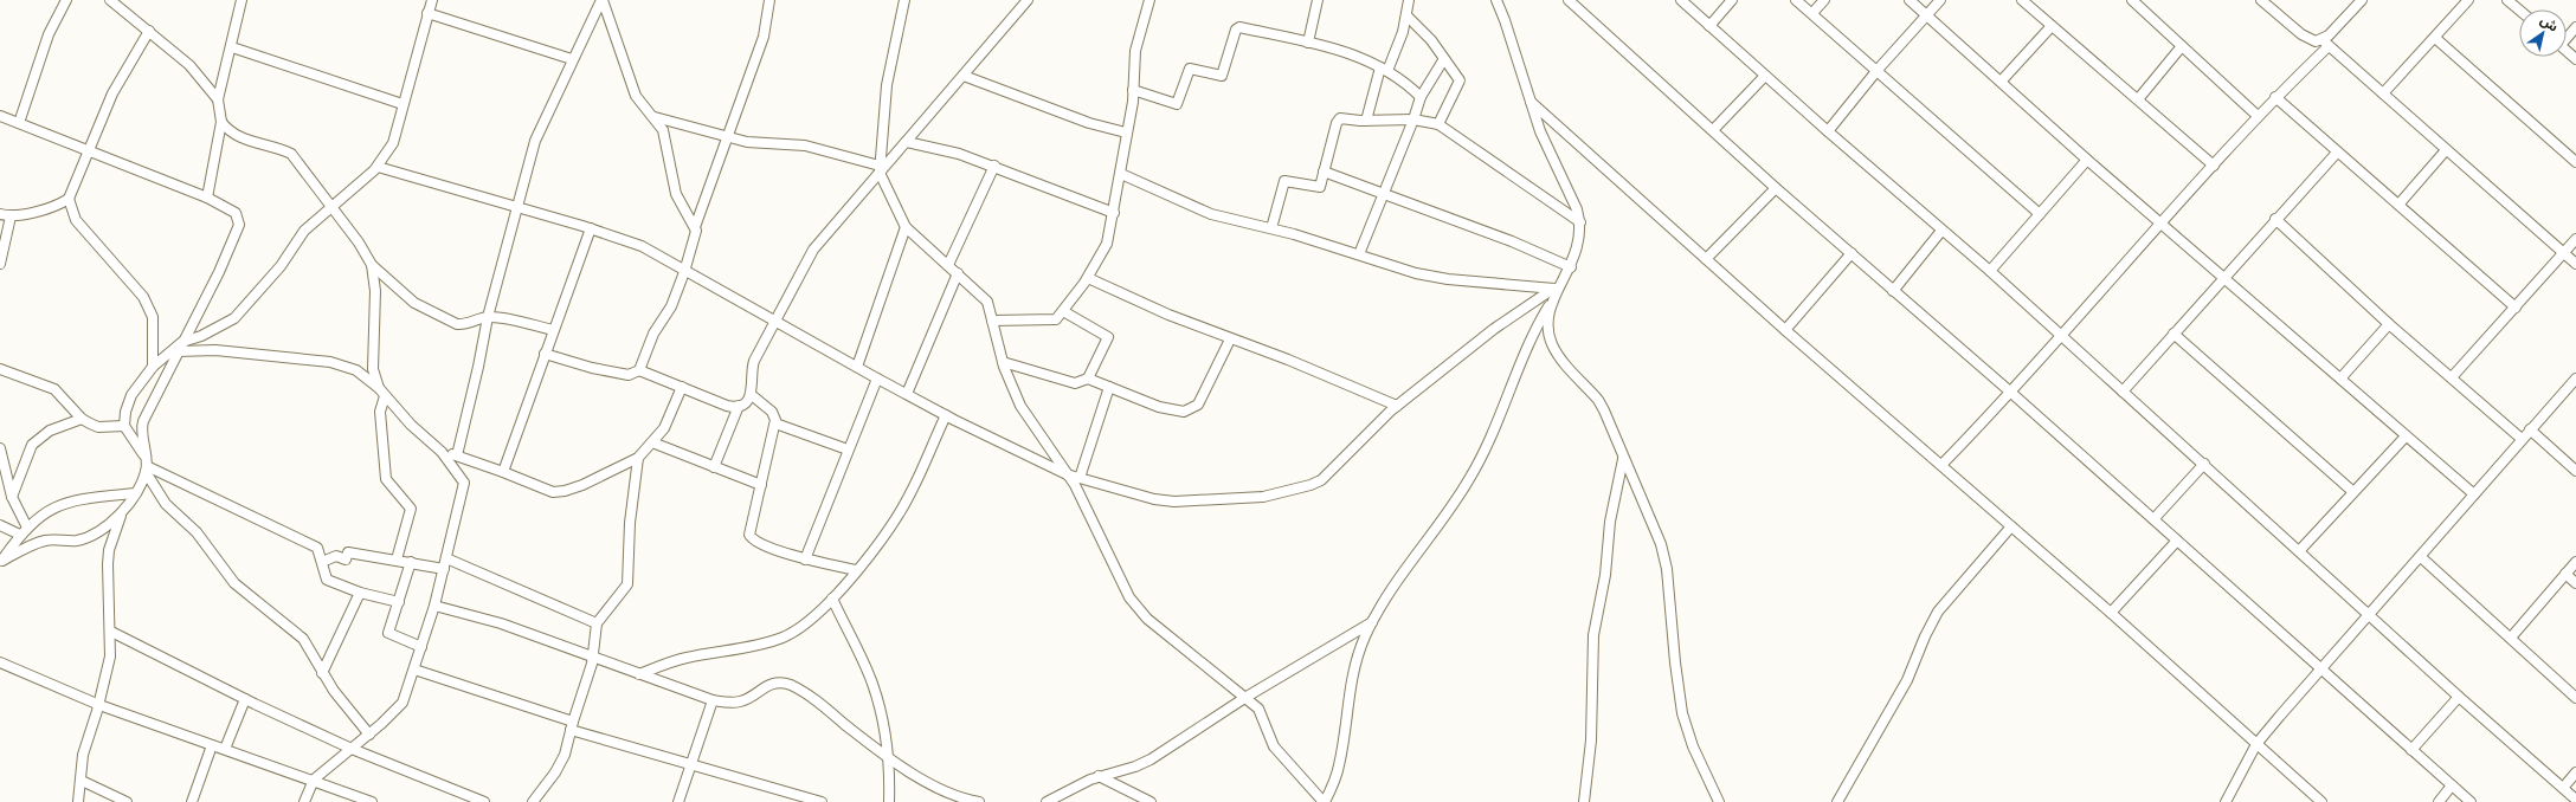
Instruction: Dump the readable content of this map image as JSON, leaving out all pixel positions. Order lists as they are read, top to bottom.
{
  "north": "top right"
}
